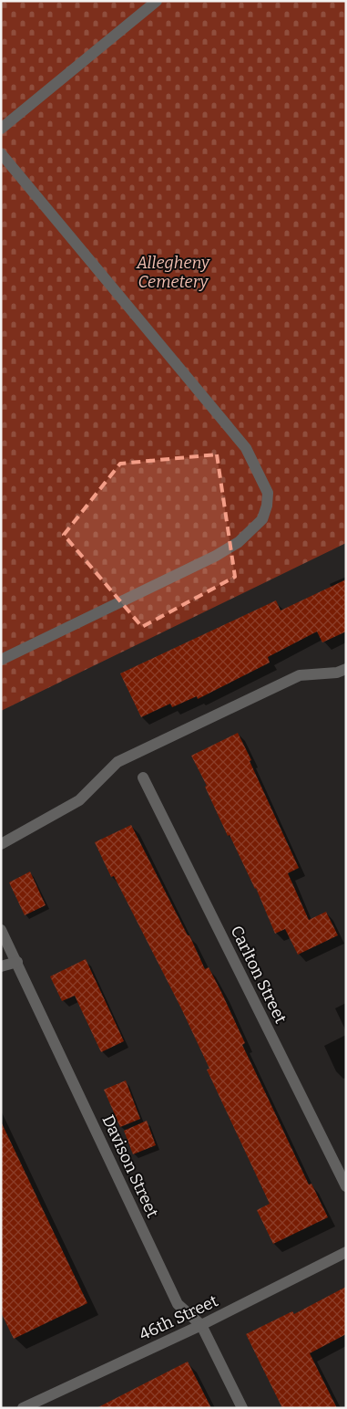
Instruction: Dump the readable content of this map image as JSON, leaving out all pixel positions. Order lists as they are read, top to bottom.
{
  "streets": {
    "street": ["Carlton Street", "Davison Street", "46th Street"]
  },
  "crossings": [
    ["Davison Street", "46th Street"]
  ],
  "parks": ["Allegheny Cemetery"]
}
